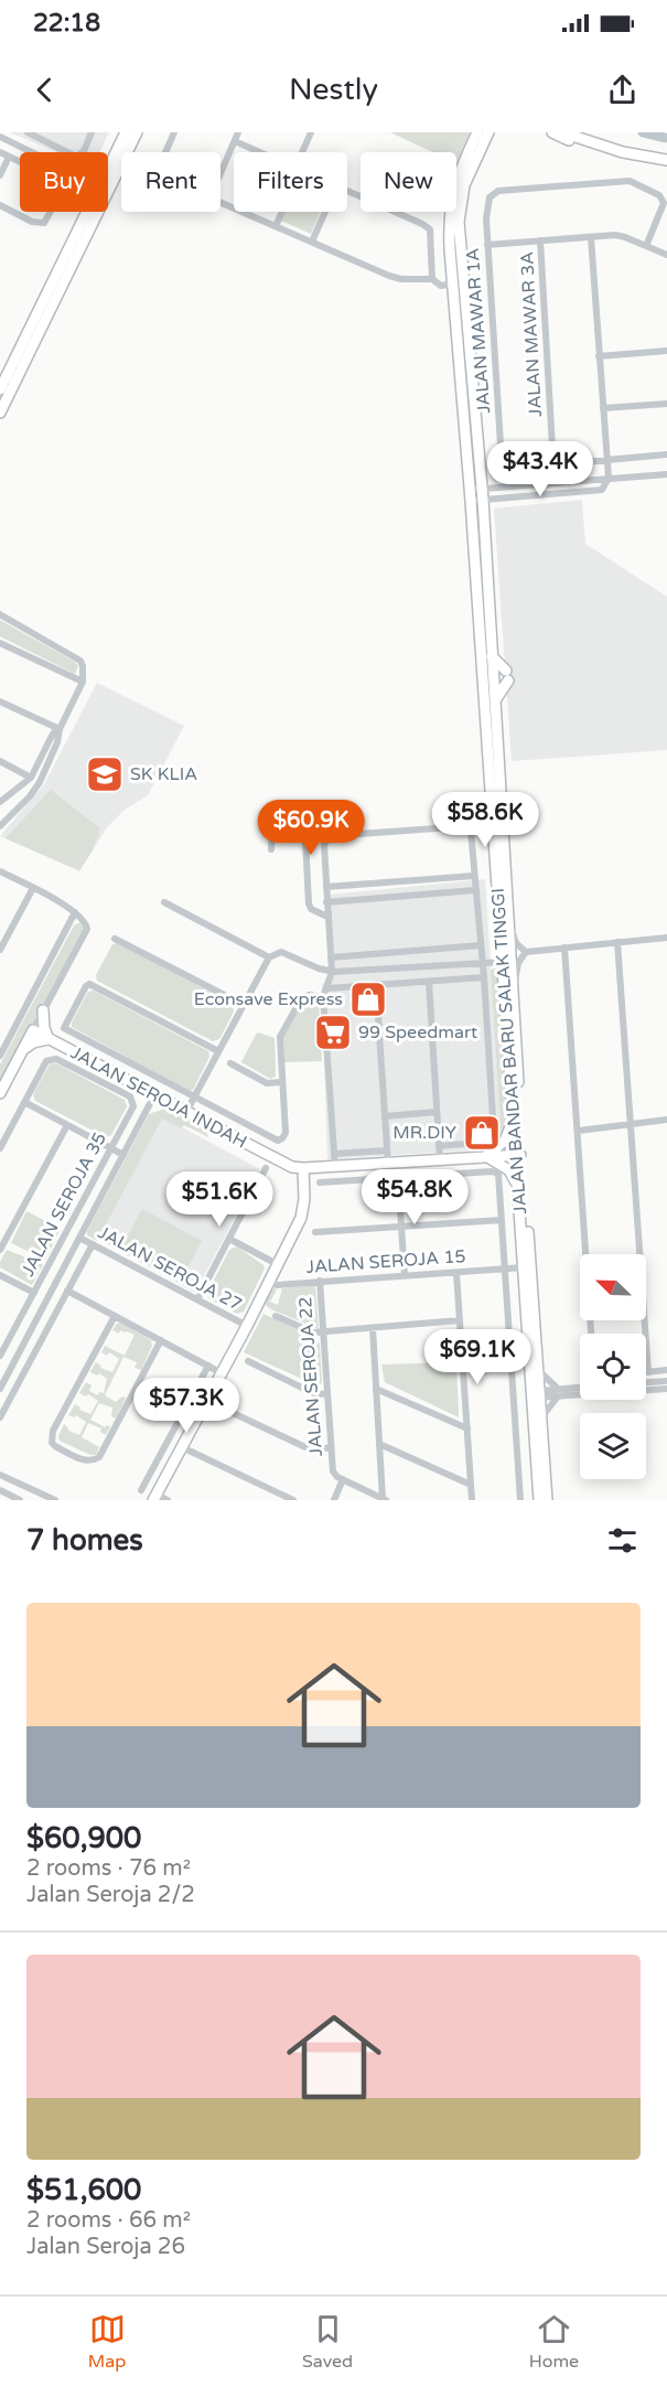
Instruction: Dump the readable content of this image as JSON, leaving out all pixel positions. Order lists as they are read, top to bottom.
{
  "streets": {
    "main road": ["JALAN BANDAR BARU SALAK TINGGI", "JALAN SEROJA INDAH"],
    "street": [
      "JALAN MAWAR 1A",
      "JALAN MAWAR 3A",
      "JALAN SEROJA 35",
      "JALAN SEROJA 15",
      "JALAN SEROJA 27",
      "JALAN SEROJA 22"
    ]
  },
  "crossings": [
    ["JALAN MAWAR 1A", "JALAN MAWAR 3A"],
    ["JALAN BANDAR BARU SALAK TINGGI", "JALAN SEROJA INDAH"],
    ["JALAN BANDAR BARU SALAK TINGGI", "JALAN SEROJA 15"],
    ["JALAN SEROJA 15", "JALAN SEROJA 22"]
  ],
  "places": {
    "school or university": ["SK KLIA"],
    "shop": ["Econsave Express", "MR.DIY"],
    "supermarket": ["99 Speedmart"]
  },
  "north": "top left",
  "page": {
    "status": "22:18",
    "header": "Nestly",
    "chip": [
      "Buy",
      "Rent",
      "Filters",
      "New"
    ],
    "price": [
      "$43.4K",
      "$58.6K",
      "$60.9K",
      "$54.8K",
      "$51.6K",
      "$69.1K",
      "$57.3K"
    ],
    "heading": "7 homes",
    "list": [
      {
        "name": "$60,900",
        "note": "2 rooms · 76 m² · Jalan Seroja 2/2"
      },
      {
        "name": "$51,600",
        "note": "2 rooms · 66 m² · Jalan Seroja 26"
      }
    ],
    "tabs": ["Map", "Saved", "Home"]
  }
}
